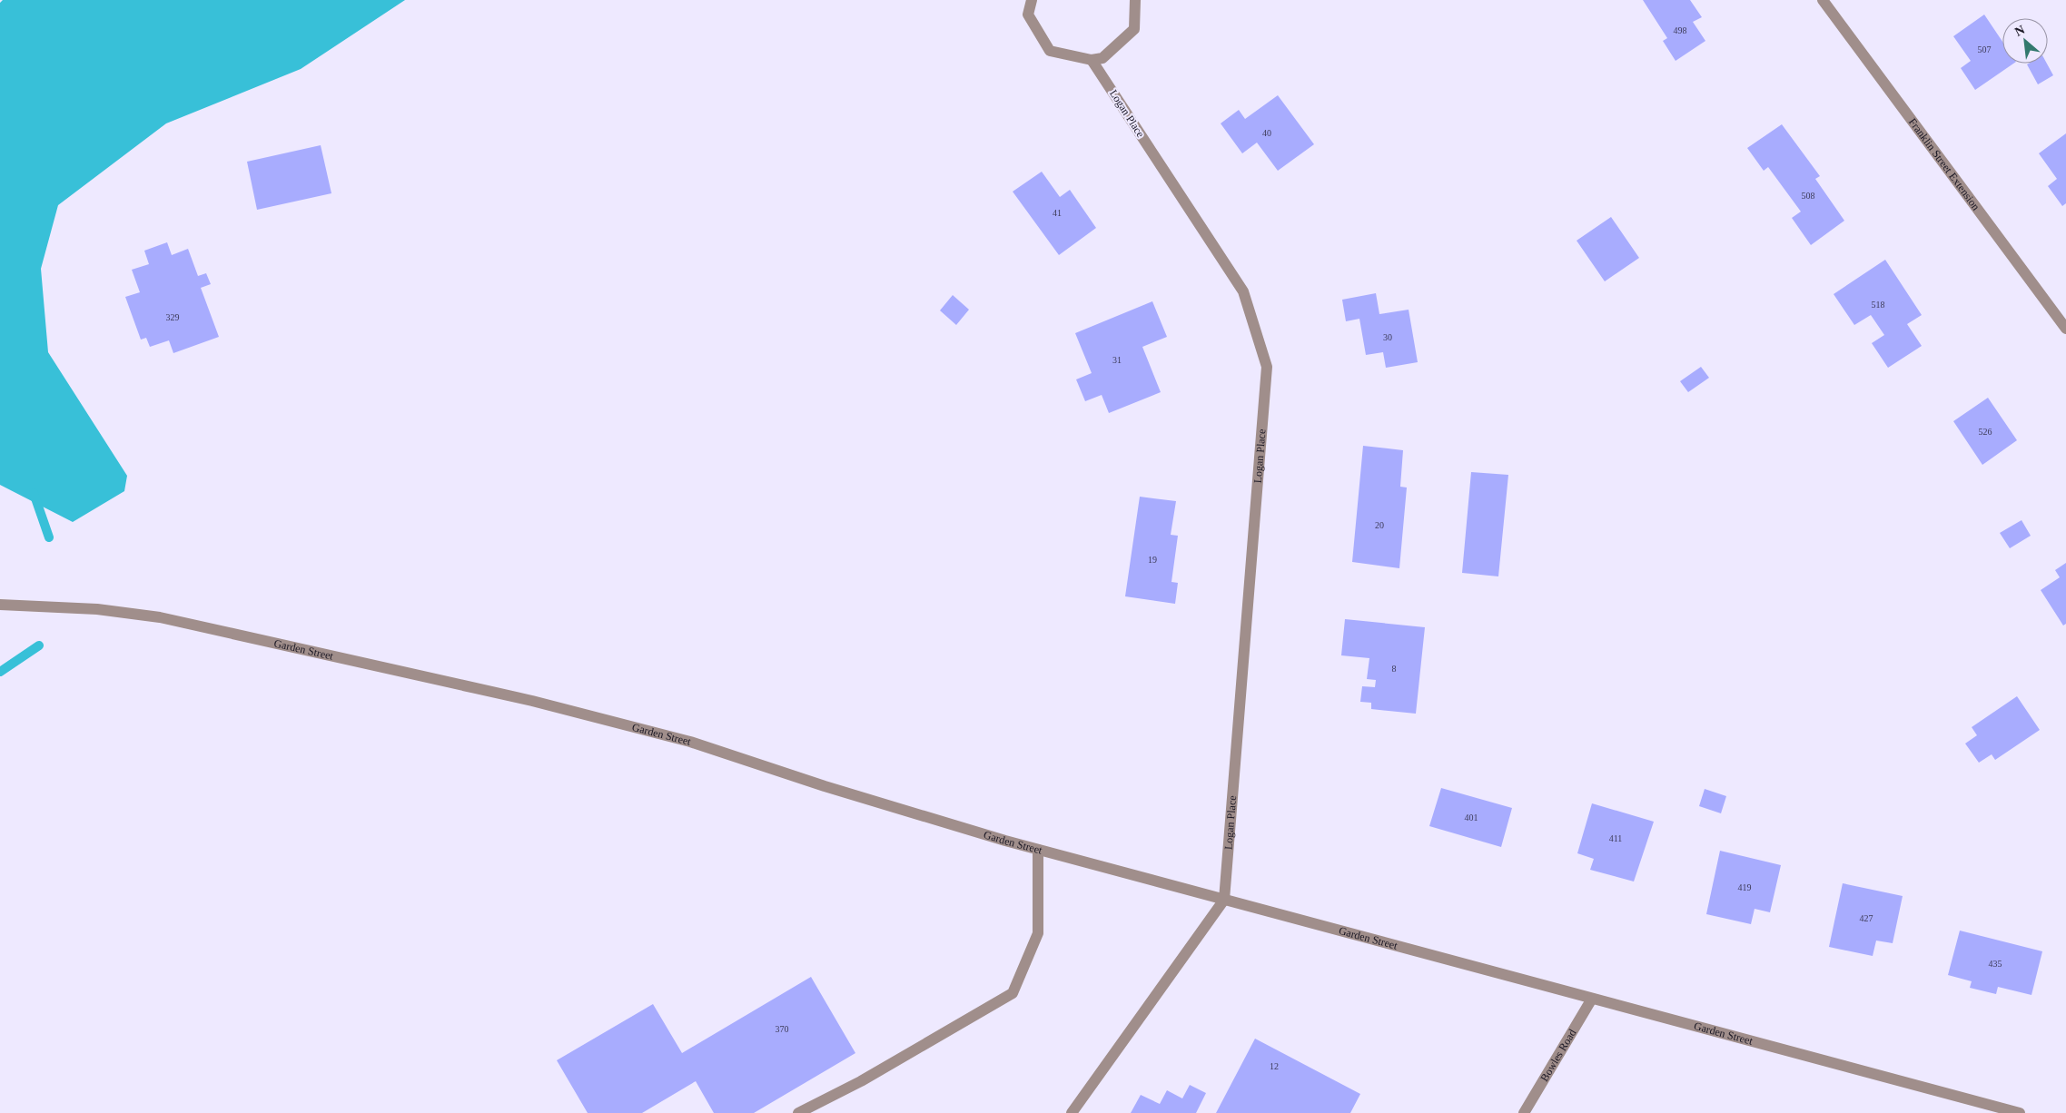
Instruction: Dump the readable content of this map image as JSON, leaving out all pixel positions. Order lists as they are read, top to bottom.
{
  "streets": {
    "street": [
      "Logan Place",
      "Franklin Street Extension",
      "Garden Street",
      "Bowles Road"
    ]
  },
  "crossings": [
    ["Logan Place", "Garden Street"],
    ["Garden Street", "Bowles Road"]
  ],
  "house_numbers": [
    "498",
    "507",
    "40",
    "508",
    "41",
    "518",
    "329",
    "30",
    "31",
    "526",
    "20",
    "19",
    "8",
    "401",
    "411",
    "419",
    "427",
    "435",
    "370",
    "12"
  ],
  "north": "top left"
}
